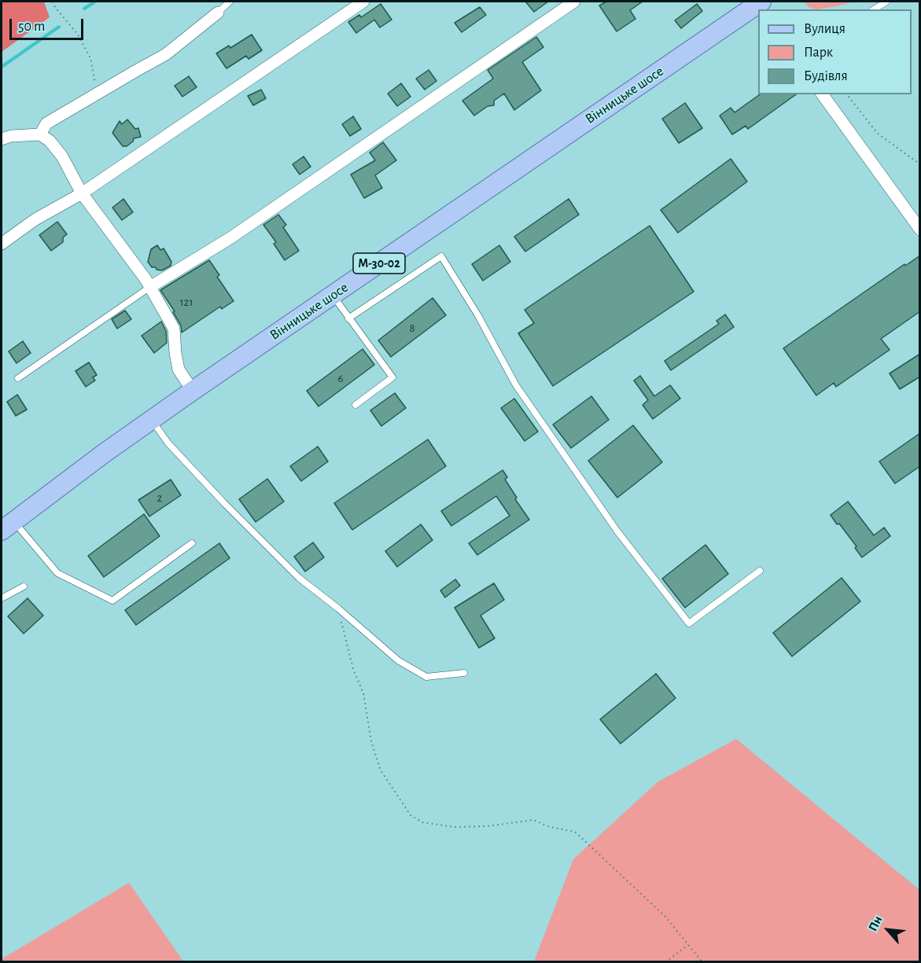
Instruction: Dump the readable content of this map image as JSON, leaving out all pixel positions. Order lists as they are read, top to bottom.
{
  "streets": {
    "main road": ["Вінницьке шосе", "М-30-02"]
  },
  "house_numbers": [
    "121",
    "8",
    "6",
    "2"
  ],
  "legend": ["Вулиця", "Парк", "Будівля"],
  "scale_bar": "50 m",
  "north": "top left"
}
